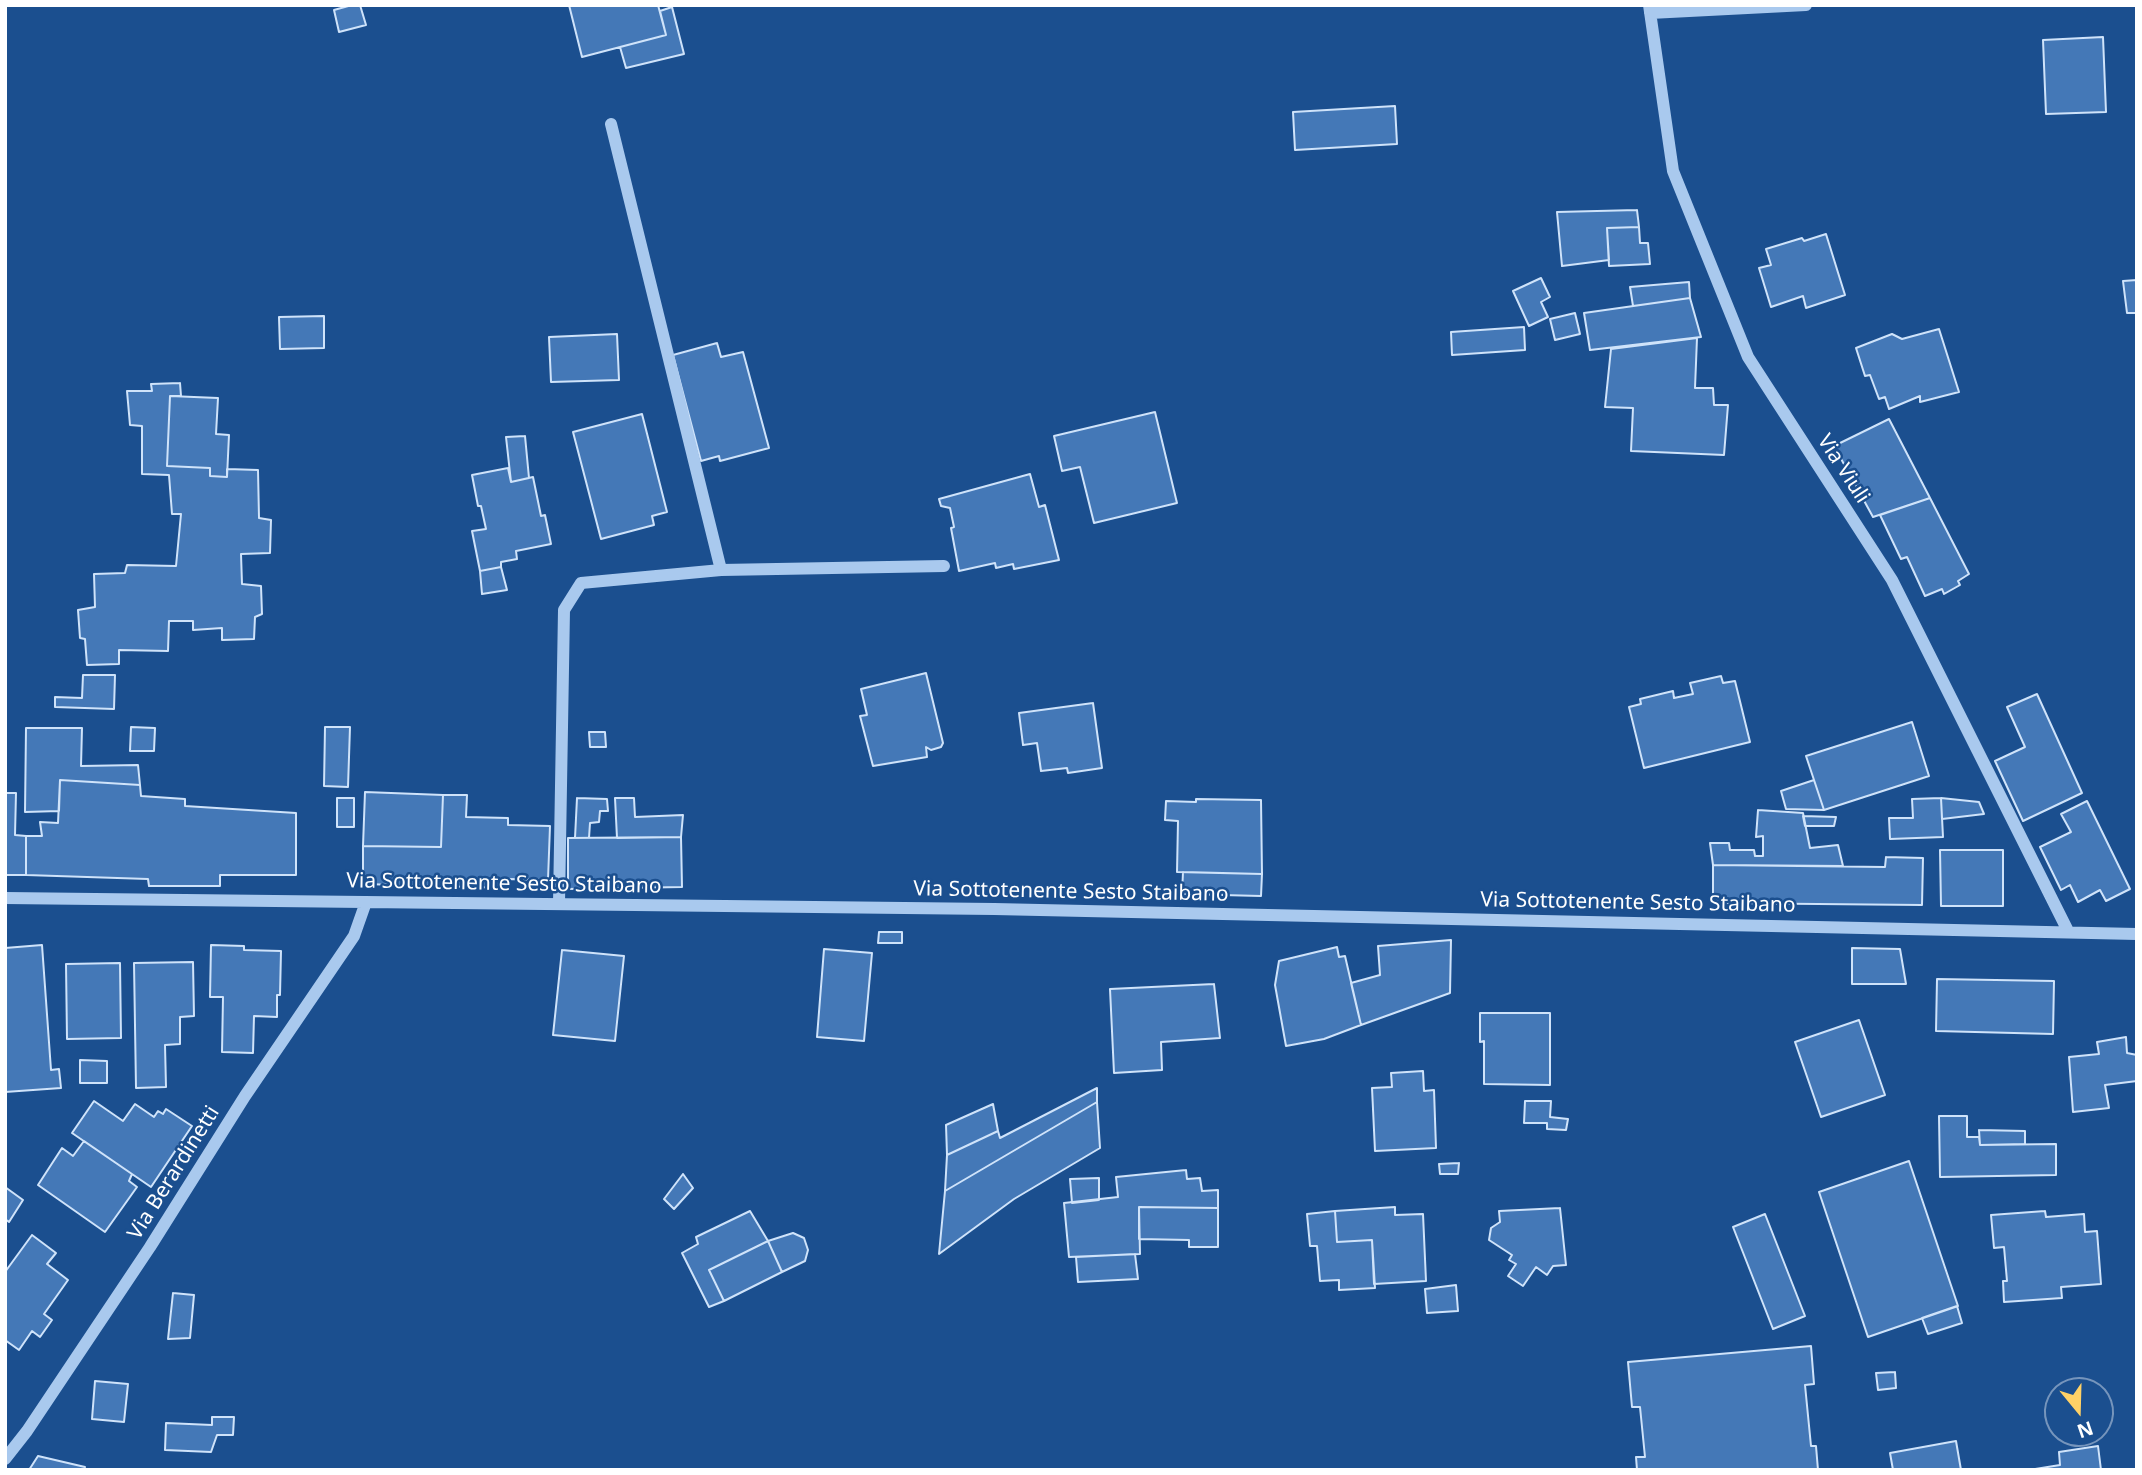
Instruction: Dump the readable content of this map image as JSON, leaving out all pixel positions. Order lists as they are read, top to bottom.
{
  "streets": {
    "street": ["Via Viuli", "Via Sottotenente Sesto Staibano", "Via Berardinetti"]
  },
  "crossings": [
    ["Via Viuli", "Via Sottotenente Sesto Staibano"],
    ["Via Sottotenente Sesto Staibano", "Via Berardinetti"]
  ],
  "north": "bottom"
}
